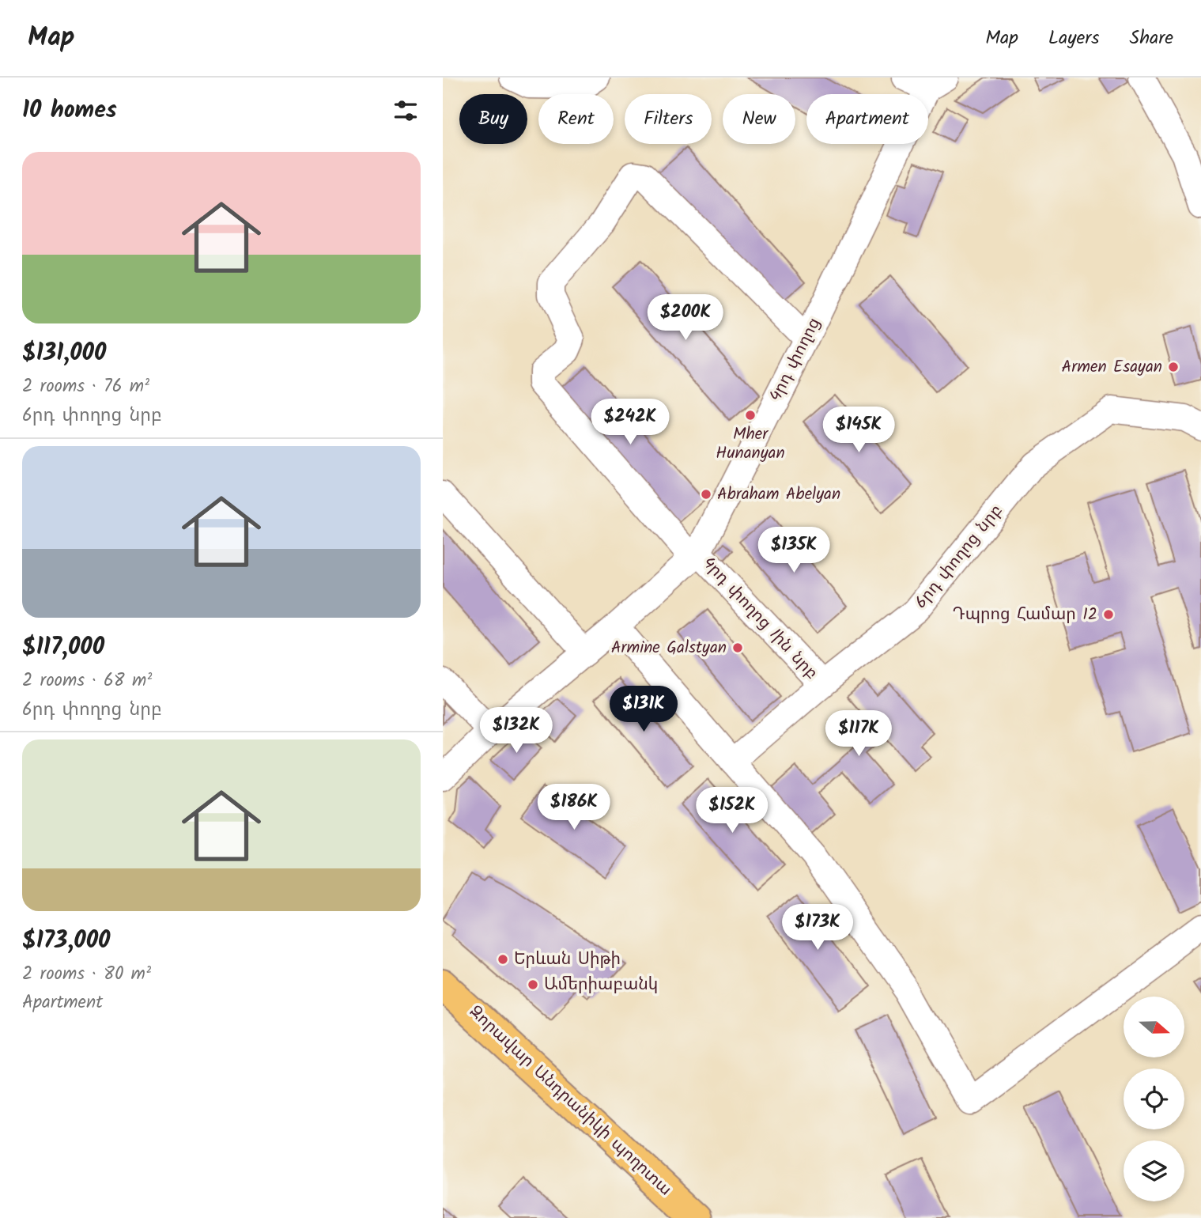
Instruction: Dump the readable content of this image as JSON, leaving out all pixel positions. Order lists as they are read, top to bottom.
{
  "streets": {
    "main road": ["Զորավար Անդրանիկի պողոտա"],
    "street": ["4րդ փողոց", "6րդ փողոց նրբ", "4րդ փողոց 1ին նրբ"]
  },
  "crossings": [
    ["4րդ փողոց", "4րդ փողոց 1ին նրբ"],
    ["6րդ փողոց նրբ", "4րդ փողոց 1ին նրբ"]
  ],
  "places": [
    "Armen Esayan",
    "Mher Hunanyan",
    "Abraham Abelyan",
    "Դպրոց Համար 12",
    "Armine Galstyan",
    "Երևան Սիթի",
    "Ամերիաբանկ"
  ],
  "north": "right",
  "page": {
    "header": "Map",
    "nav": ["Map", "Layers", "Share"],
    "heading": "10 homes",
    "chip": [
      "Buy",
      "Rent",
      "Filters",
      "New",
      "Apartment"
    ],
    "list": [
      {
        "name": "$131,000",
        "note": "2 rooms · 76 m² · 6րդ փողոց նրբ"
      },
      {
        "name": "$117,000",
        "note": "2 rooms · 68 m² · 6րդ փողոց նրբ"
      },
      {
        "name": "$173,000",
        "note": "2 rooms · 80 m² · Apartment"
      }
    ],
    "price": [
      "$200K",
      "$242K",
      "$145K",
      "$135K",
      "$131K",
      "$132K",
      "$117K",
      "$186K",
      "$152K",
      "$173K"
    ]
  }
}
